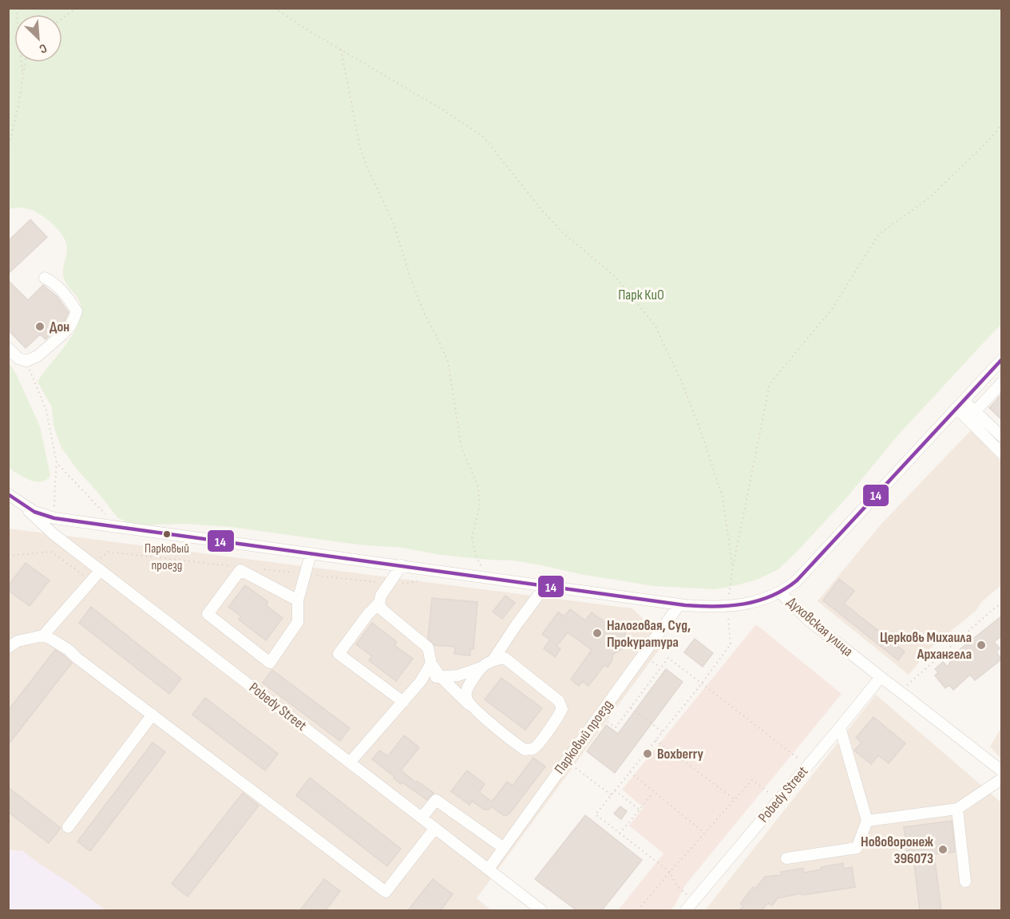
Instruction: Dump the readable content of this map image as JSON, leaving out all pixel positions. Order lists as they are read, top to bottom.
{
  "streets": {
    "street": ["Духовская улица", "Pobedy Street", "Парковый проезд"]
  },
  "crossings": [
    ["Духовская улица", "Pobedy Street"],
    ["Pobedy Street", "Парковый проезд"]
  ],
  "parks": ["Парк КиО"],
  "places": [
    "Дон",
    "Парковый проезд",
    "Налоговая, Суд, Прокуратура",
    "Церковь Михаила Архангела",
    "Boxberry",
    "Нововоронеж 396073"
  ],
  "lines": ["transit line 14"],
  "north": "bottom right"
}
